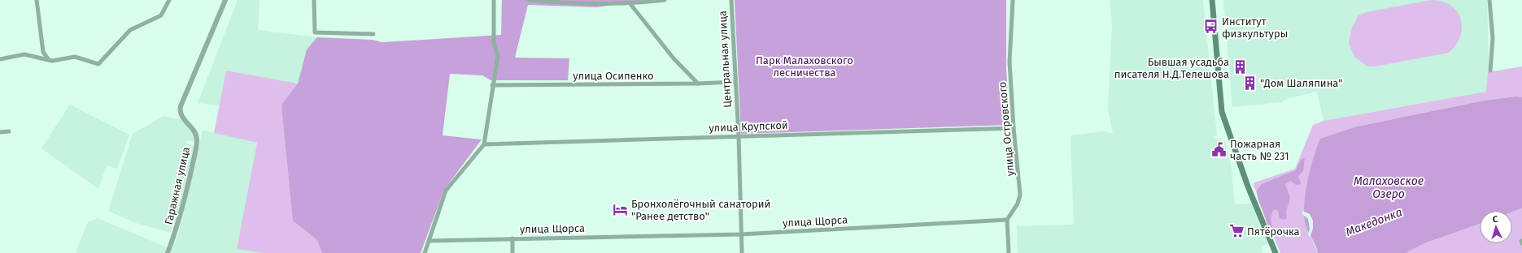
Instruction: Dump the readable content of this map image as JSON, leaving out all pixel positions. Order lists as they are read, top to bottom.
{
  "streets": {
    "street": [
      "Центральная улица",
      "улица Осипенко",
      "улица Крупской",
      "улица Островского",
      "Гаражная улица",
      "улица Щорса"
    ]
  },
  "crossings": [
    ["Центральная улица", "улица Осипенко"],
    ["Центральная улица", "улица Крупской"],
    ["Центральная улица", "улица Щорса"],
    ["улица Крупской", "улица Островского"],
    ["улица Островского", "улица Щорса"]
  ],
  "water": ["Малаховское Озеро", "Македонка"],
  "parks": ["Парк Малаховского лесничества"],
  "places": {
    "bus stop": ["Институт физкультуры"],
    "building": ["Бывшая усадьба писателя Н.Д.Телешова", "\"Дом Шаляпина\""],
    "public building": ["Пожарная часть № 231"],
    "hotel": ["Бронхолёгочный санаторий \"Ранее детство\""],
    "supermarket": ["Пятёрочка"]
  },
  "north": "top"
}
